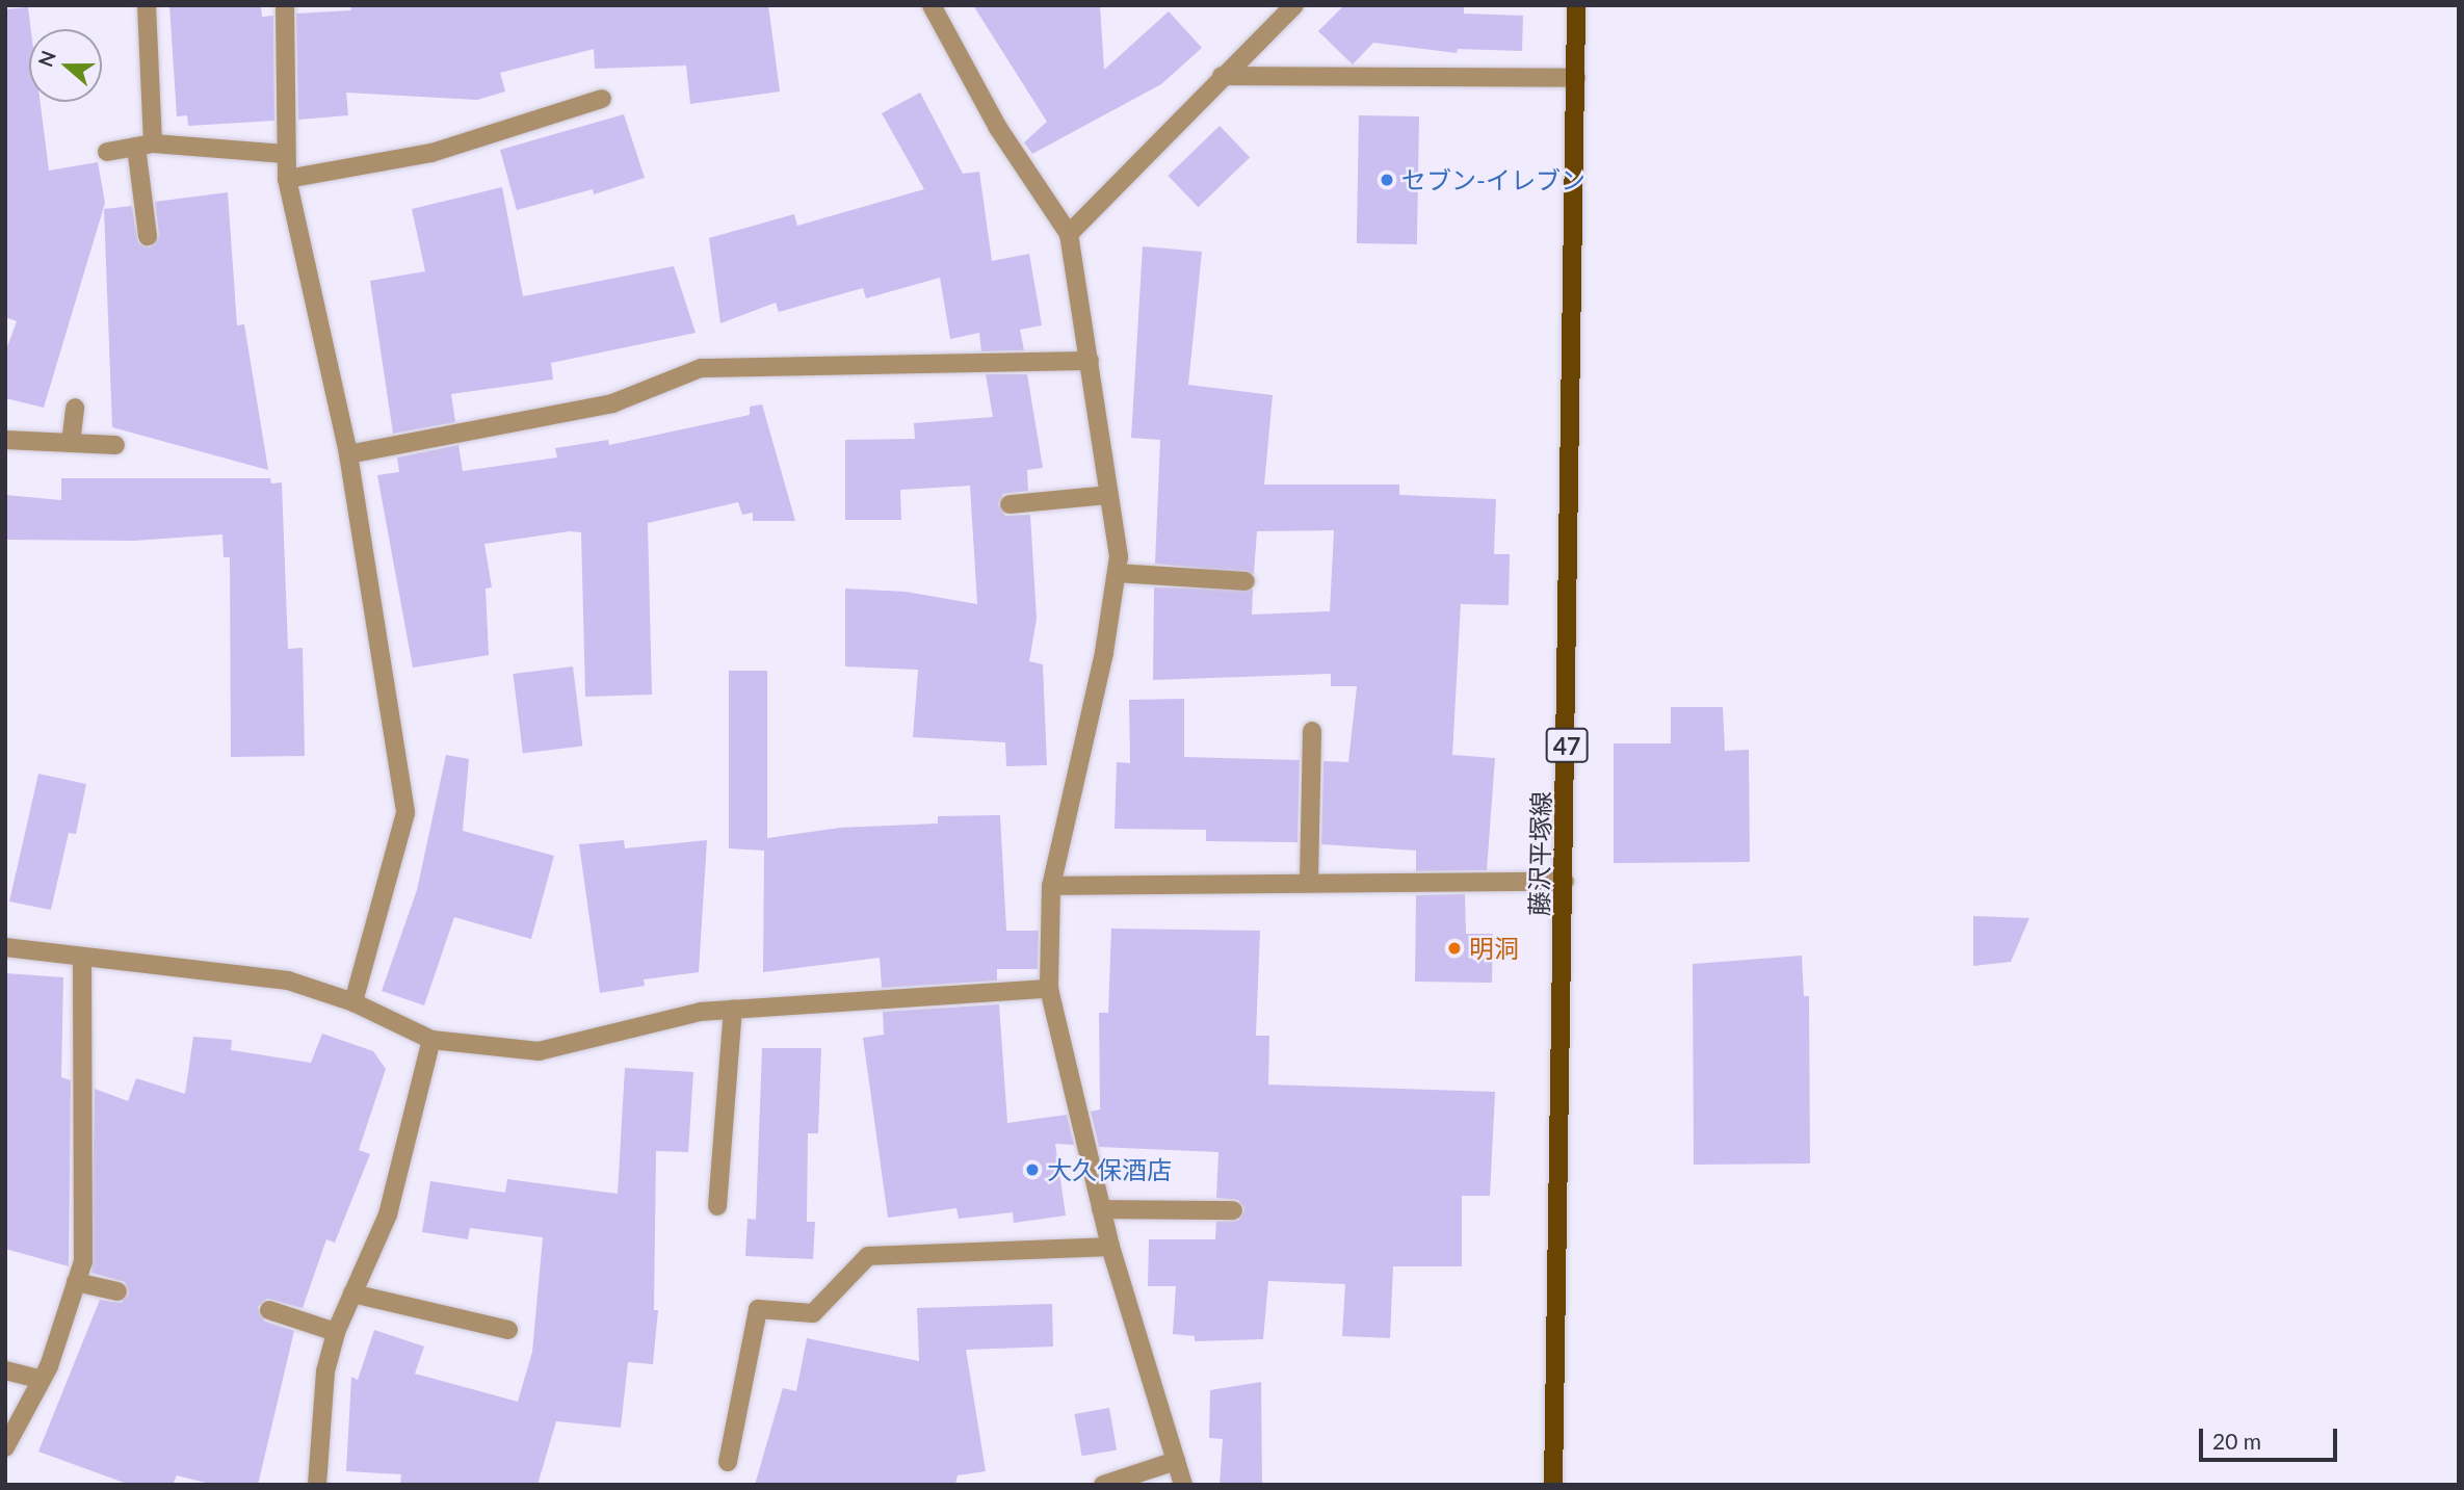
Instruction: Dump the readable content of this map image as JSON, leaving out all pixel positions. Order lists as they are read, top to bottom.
{
  "streets": {
    "main road": ["47", "藤沢平塚線"]
  },
  "places": ["セブン-イレブン", "明洞", "大久保酒店"],
  "scale_bar": "20 m",
  "north": "left"
}
